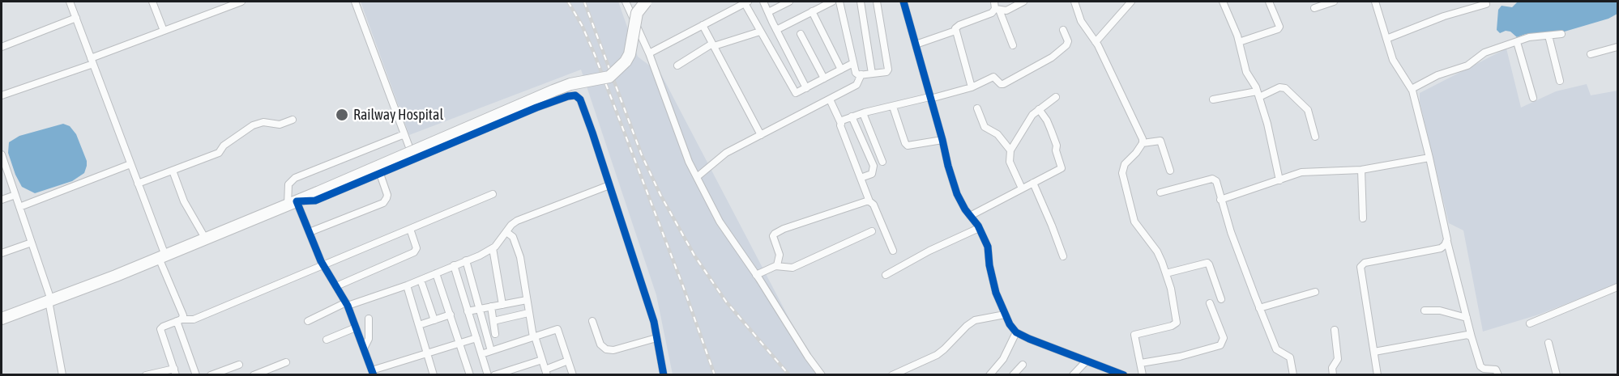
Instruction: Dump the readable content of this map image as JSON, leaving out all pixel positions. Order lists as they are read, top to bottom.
{
  "places": ["Railway Hospital"]
}
